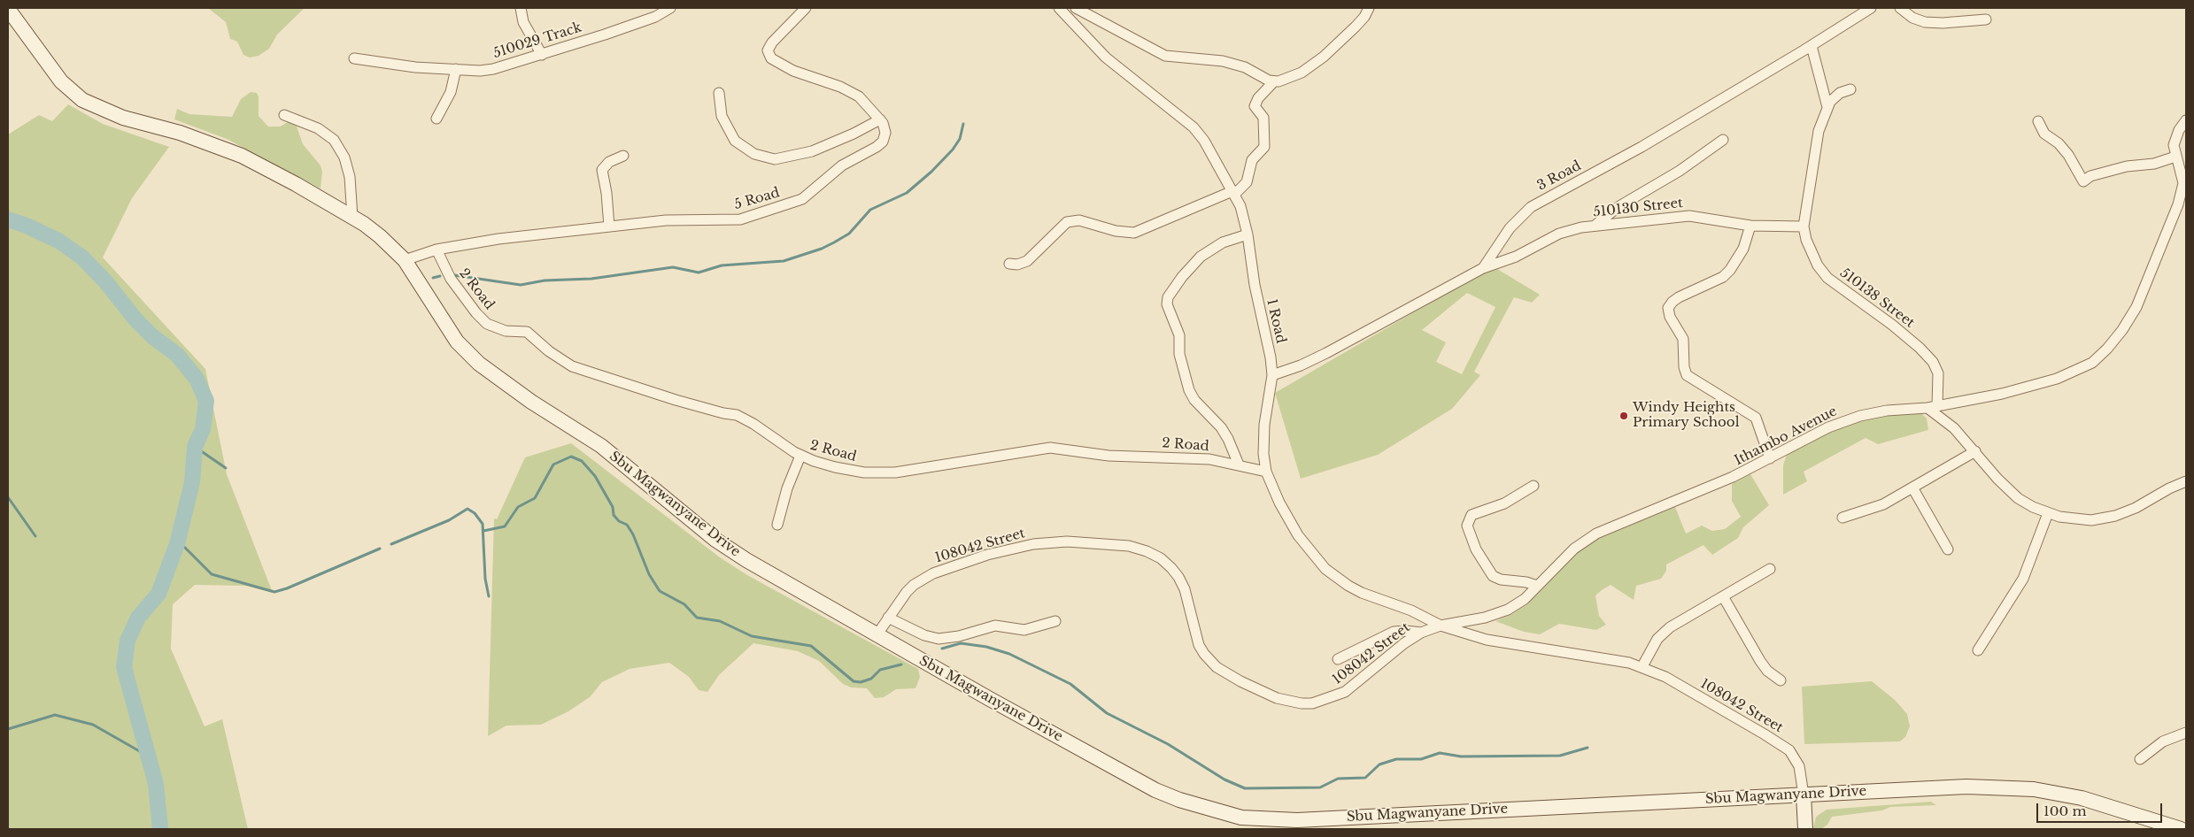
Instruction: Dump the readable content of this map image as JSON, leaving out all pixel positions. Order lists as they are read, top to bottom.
{
  "streets": {
    "main road": ["Sbu Magwanyane Drive"],
    "street": [
      "510029 Track",
      "3 Road",
      "5 Road",
      "510130 Street",
      "2 Road",
      "510138 Street",
      "1 Road",
      "Ithambo Avenue",
      "108042 Street"
    ]
  },
  "crossings": [
    ["3 Road", "510130 Street"],
    ["3 Road", "1 Road"],
    ["5 Road", "2 Road"],
    ["5 Road", "Sbu Magwanyane Drive"],
    ["510130 Street", "510138 Street"],
    ["2 Road", "1 Road"],
    ["510138 Street", "Ithambo Avenue"],
    ["1 Road", "Ithambo Avenue"],
    ["1 Road", "108042 Street"],
    ["Ithambo Avenue", "108042 Street"],
    ["Sbu Magwanyane Drive", "108042 Street"]
  ],
  "places": ["Windy Heights Primary School"],
  "scale_bar": "100 m"
}
